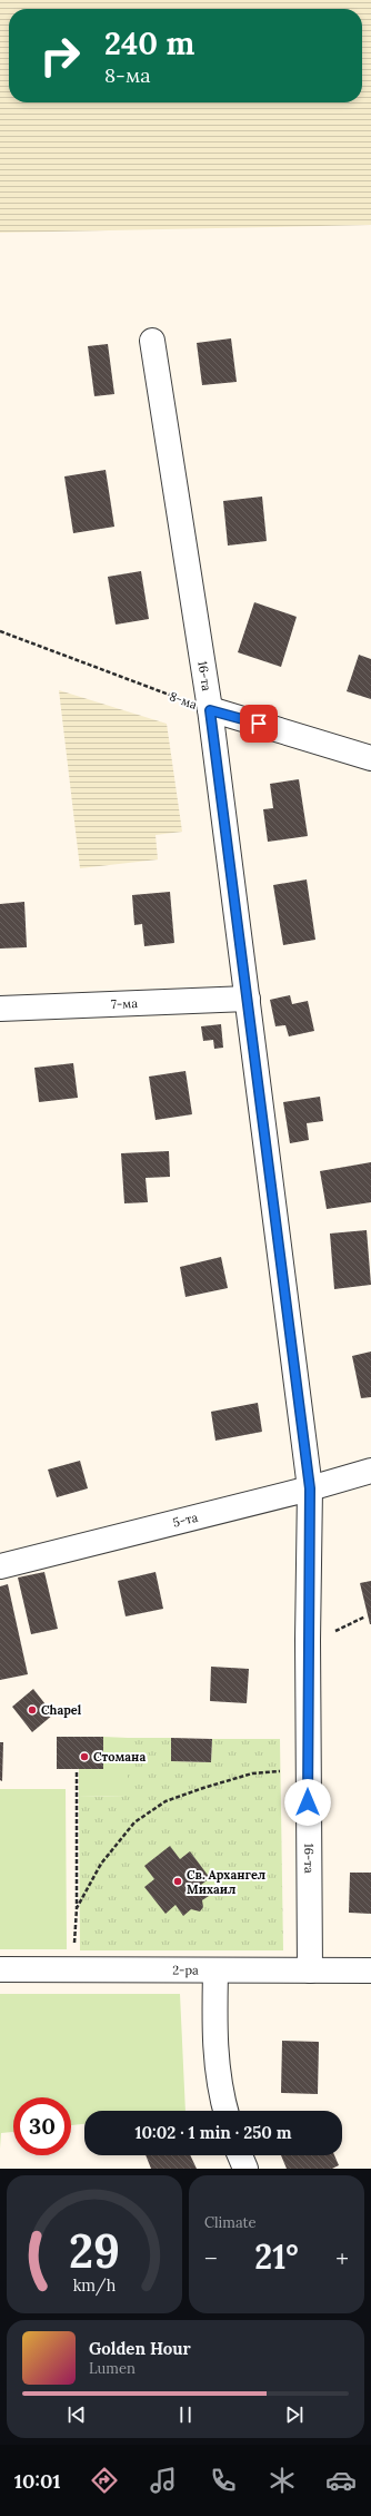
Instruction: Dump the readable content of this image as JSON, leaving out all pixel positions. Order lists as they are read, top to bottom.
{
  "streets": {
    "street": [
      "16-та",
      "8-ма",
      "7-ма",
      "5-та",
      "2-ра"
    ]
  },
  "crossings": [
    ["16-та", "8-ма"],
    ["16-та", "7-ма"],
    ["16-та", "5-та"],
    ["16-та", "2-ра"]
  ],
  "places": ["Chapel", "Стомана", "Св. Архангел Михаил"],
  "page": {
    "turn": ["240 m", "8-ма"],
    "limit": "30",
    "trip": "10:02 · 1 min · 250 m",
    "tile": "Climate",
    "heat": ["−", "21°", "+"],
    "song": ["Golden Hour", "Lumen"],
    "tabs": "10:01",
    "gauge": ["29", "km/h"]
  }
}
